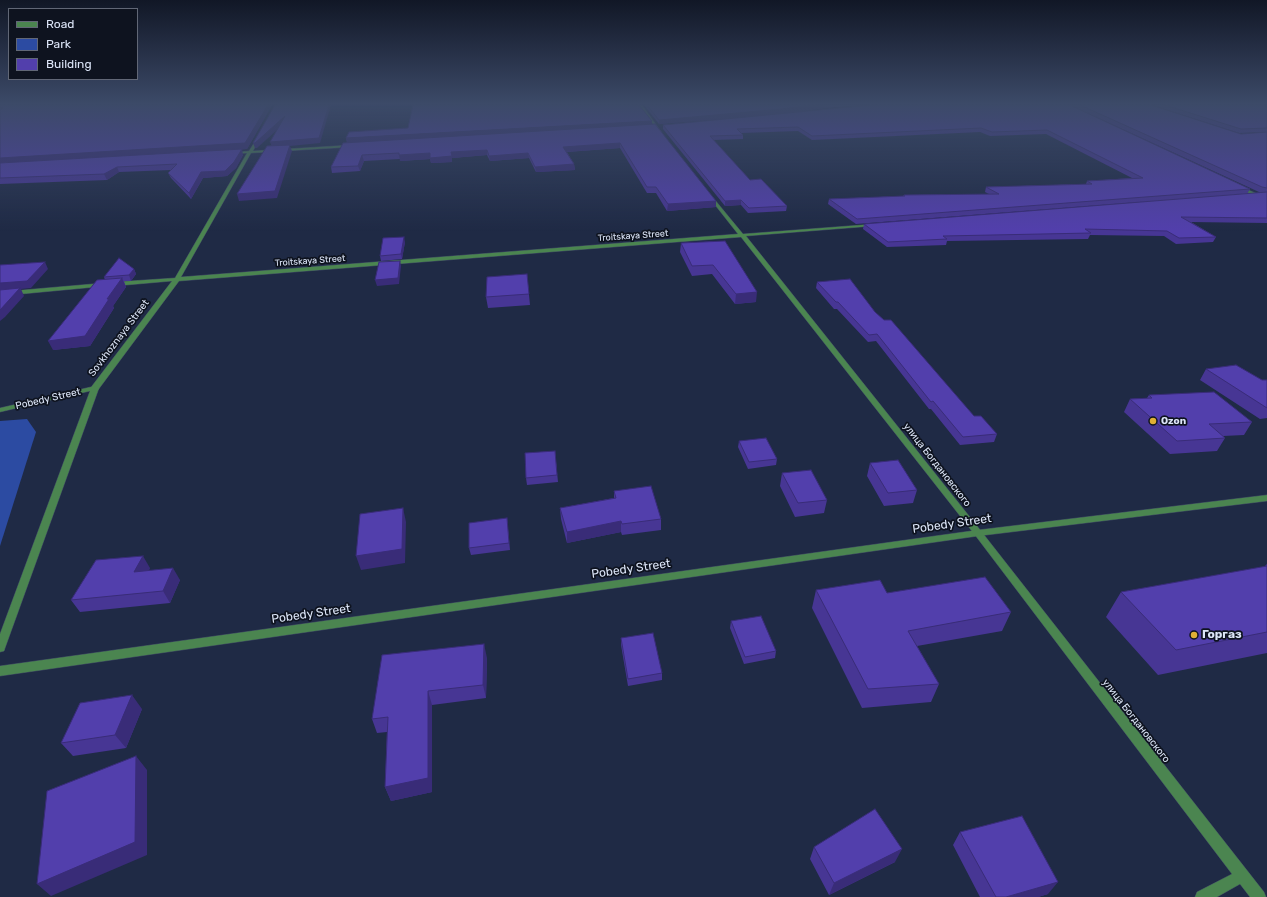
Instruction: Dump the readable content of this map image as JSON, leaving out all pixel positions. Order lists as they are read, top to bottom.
{
  "streets": {
    "street": [
      "Troitskaya Street",
      "Sovkhoznaya Street",
      "Pobedy Street",
      "улица Богдановского"
    ]
  },
  "crossings": [
    ["Troitskaya Street", "Sovkhoznaya Street"],
    ["Troitskaya Street", "улица Богдановского"],
    ["Sovkhoznaya Street", "Pobedy Street"],
    ["Pobedy Street", "улица Богдановского"]
  ],
  "places": ["Ozon", "Горгаз"],
  "legend": ["Road", "Park", "Building"]
}
